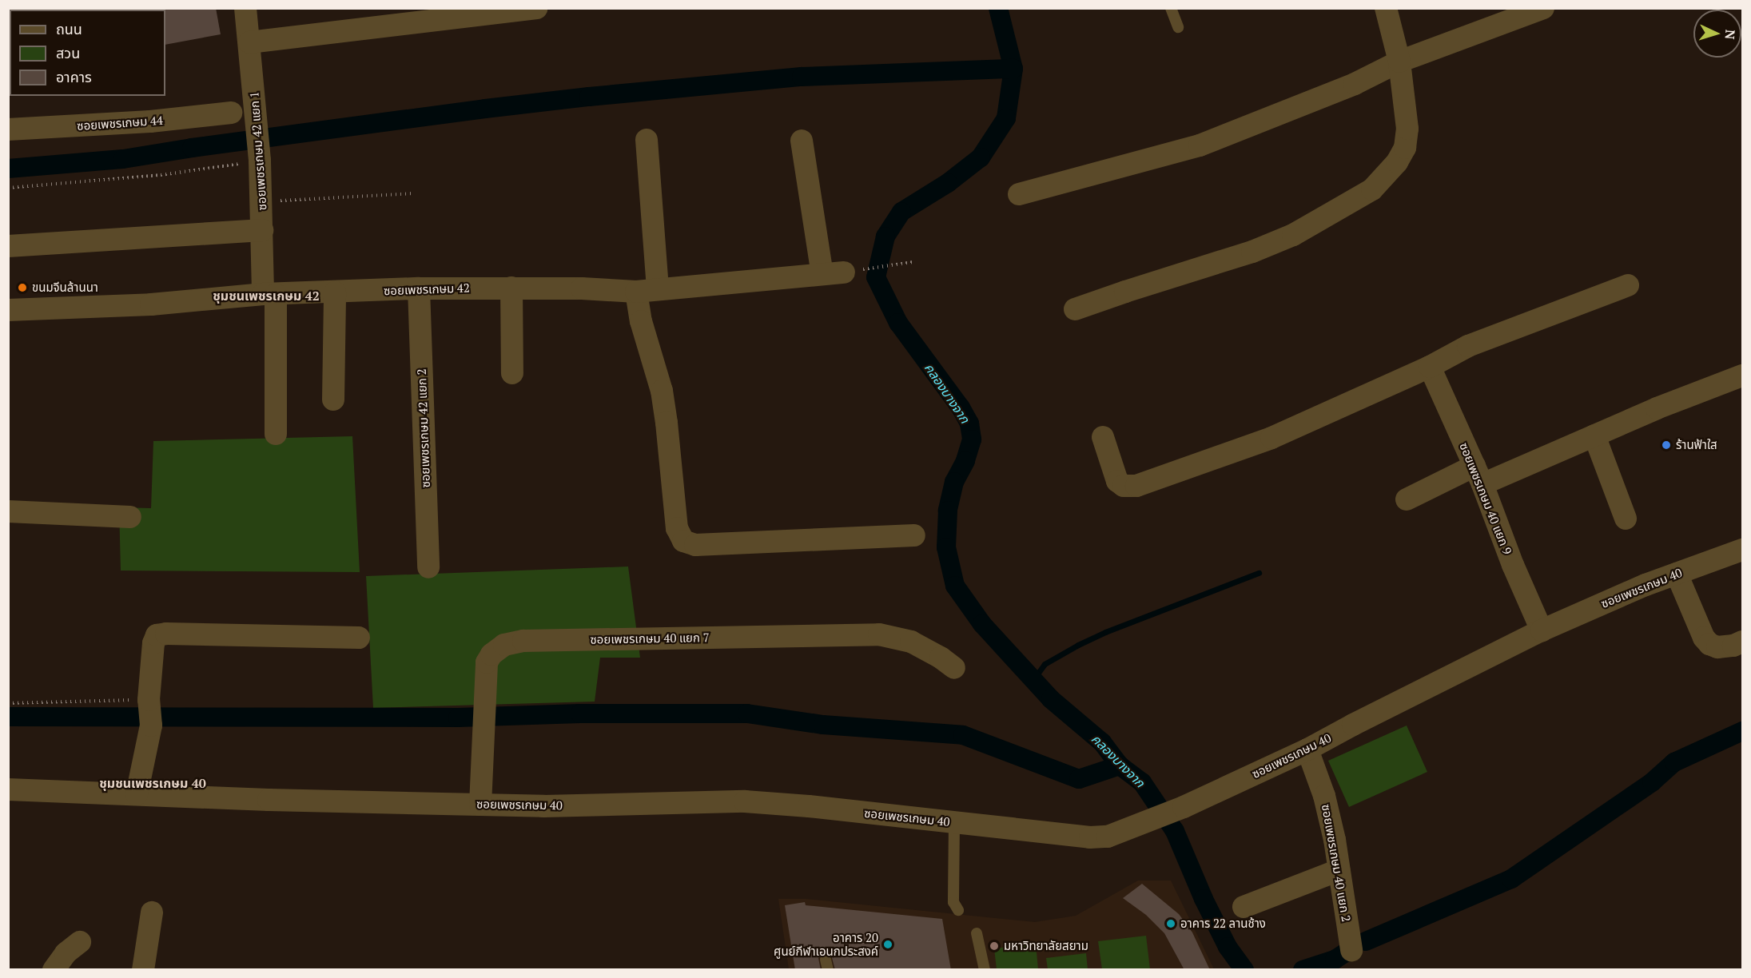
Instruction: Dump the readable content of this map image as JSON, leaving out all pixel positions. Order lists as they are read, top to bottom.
{
  "streets": {
    "street": [
      "ซอยเพชรเกษม 44",
      "ซอยเพชรเกษม 42 แยก 1",
      "ซอยเพชรเกษม 42",
      "ซอยเพชรเกษม 42 แยก 2",
      "ซอยเพชรเกษม 40 แยก 9",
      "ซอยเพชรเกษม 40",
      "ซอยเพชรเกษม 40 แยก 7",
      "ซอยเพชรเกษม 40 แยก 2"
    ]
  },
  "crossings": [
    ["ซอยเพชรเกษม 42 แยก 1", "ซอยเพชรเกษม 42"],
    ["ซอยเพชรเกษม 42", "ซอยเพชรเกษม 42 แยก 2"],
    ["ซอยเพชรเกษม 40 แยก 9", "ซอยเพชรเกษม 40"],
    ["ซอยเพชรเกษม 40", "ซอยเพชรเกษม 40 แยก 7"],
    ["ซอยเพชรเกษม 40", "ซอยเพชรเกษม 40 แยก 2"]
  ],
  "districts": ["ชุมชนเพชรเกษม 42", "ชุมชนเพชรเกษม 40"],
  "water": ["คลองบางจาก"],
  "places": [
    "ขนมจีนล้านนา",
    "ร้านฟ้าใส",
    "อาคาร 22 ลานช้าง",
    "อาคาร 20 ศูนย์กีฬาเอนกประสงค์",
    "มหาวิทยาลัยสยาม"
  ],
  "legend": ["ถนน", "สวน", "อาคาร"],
  "north": "right"
}
